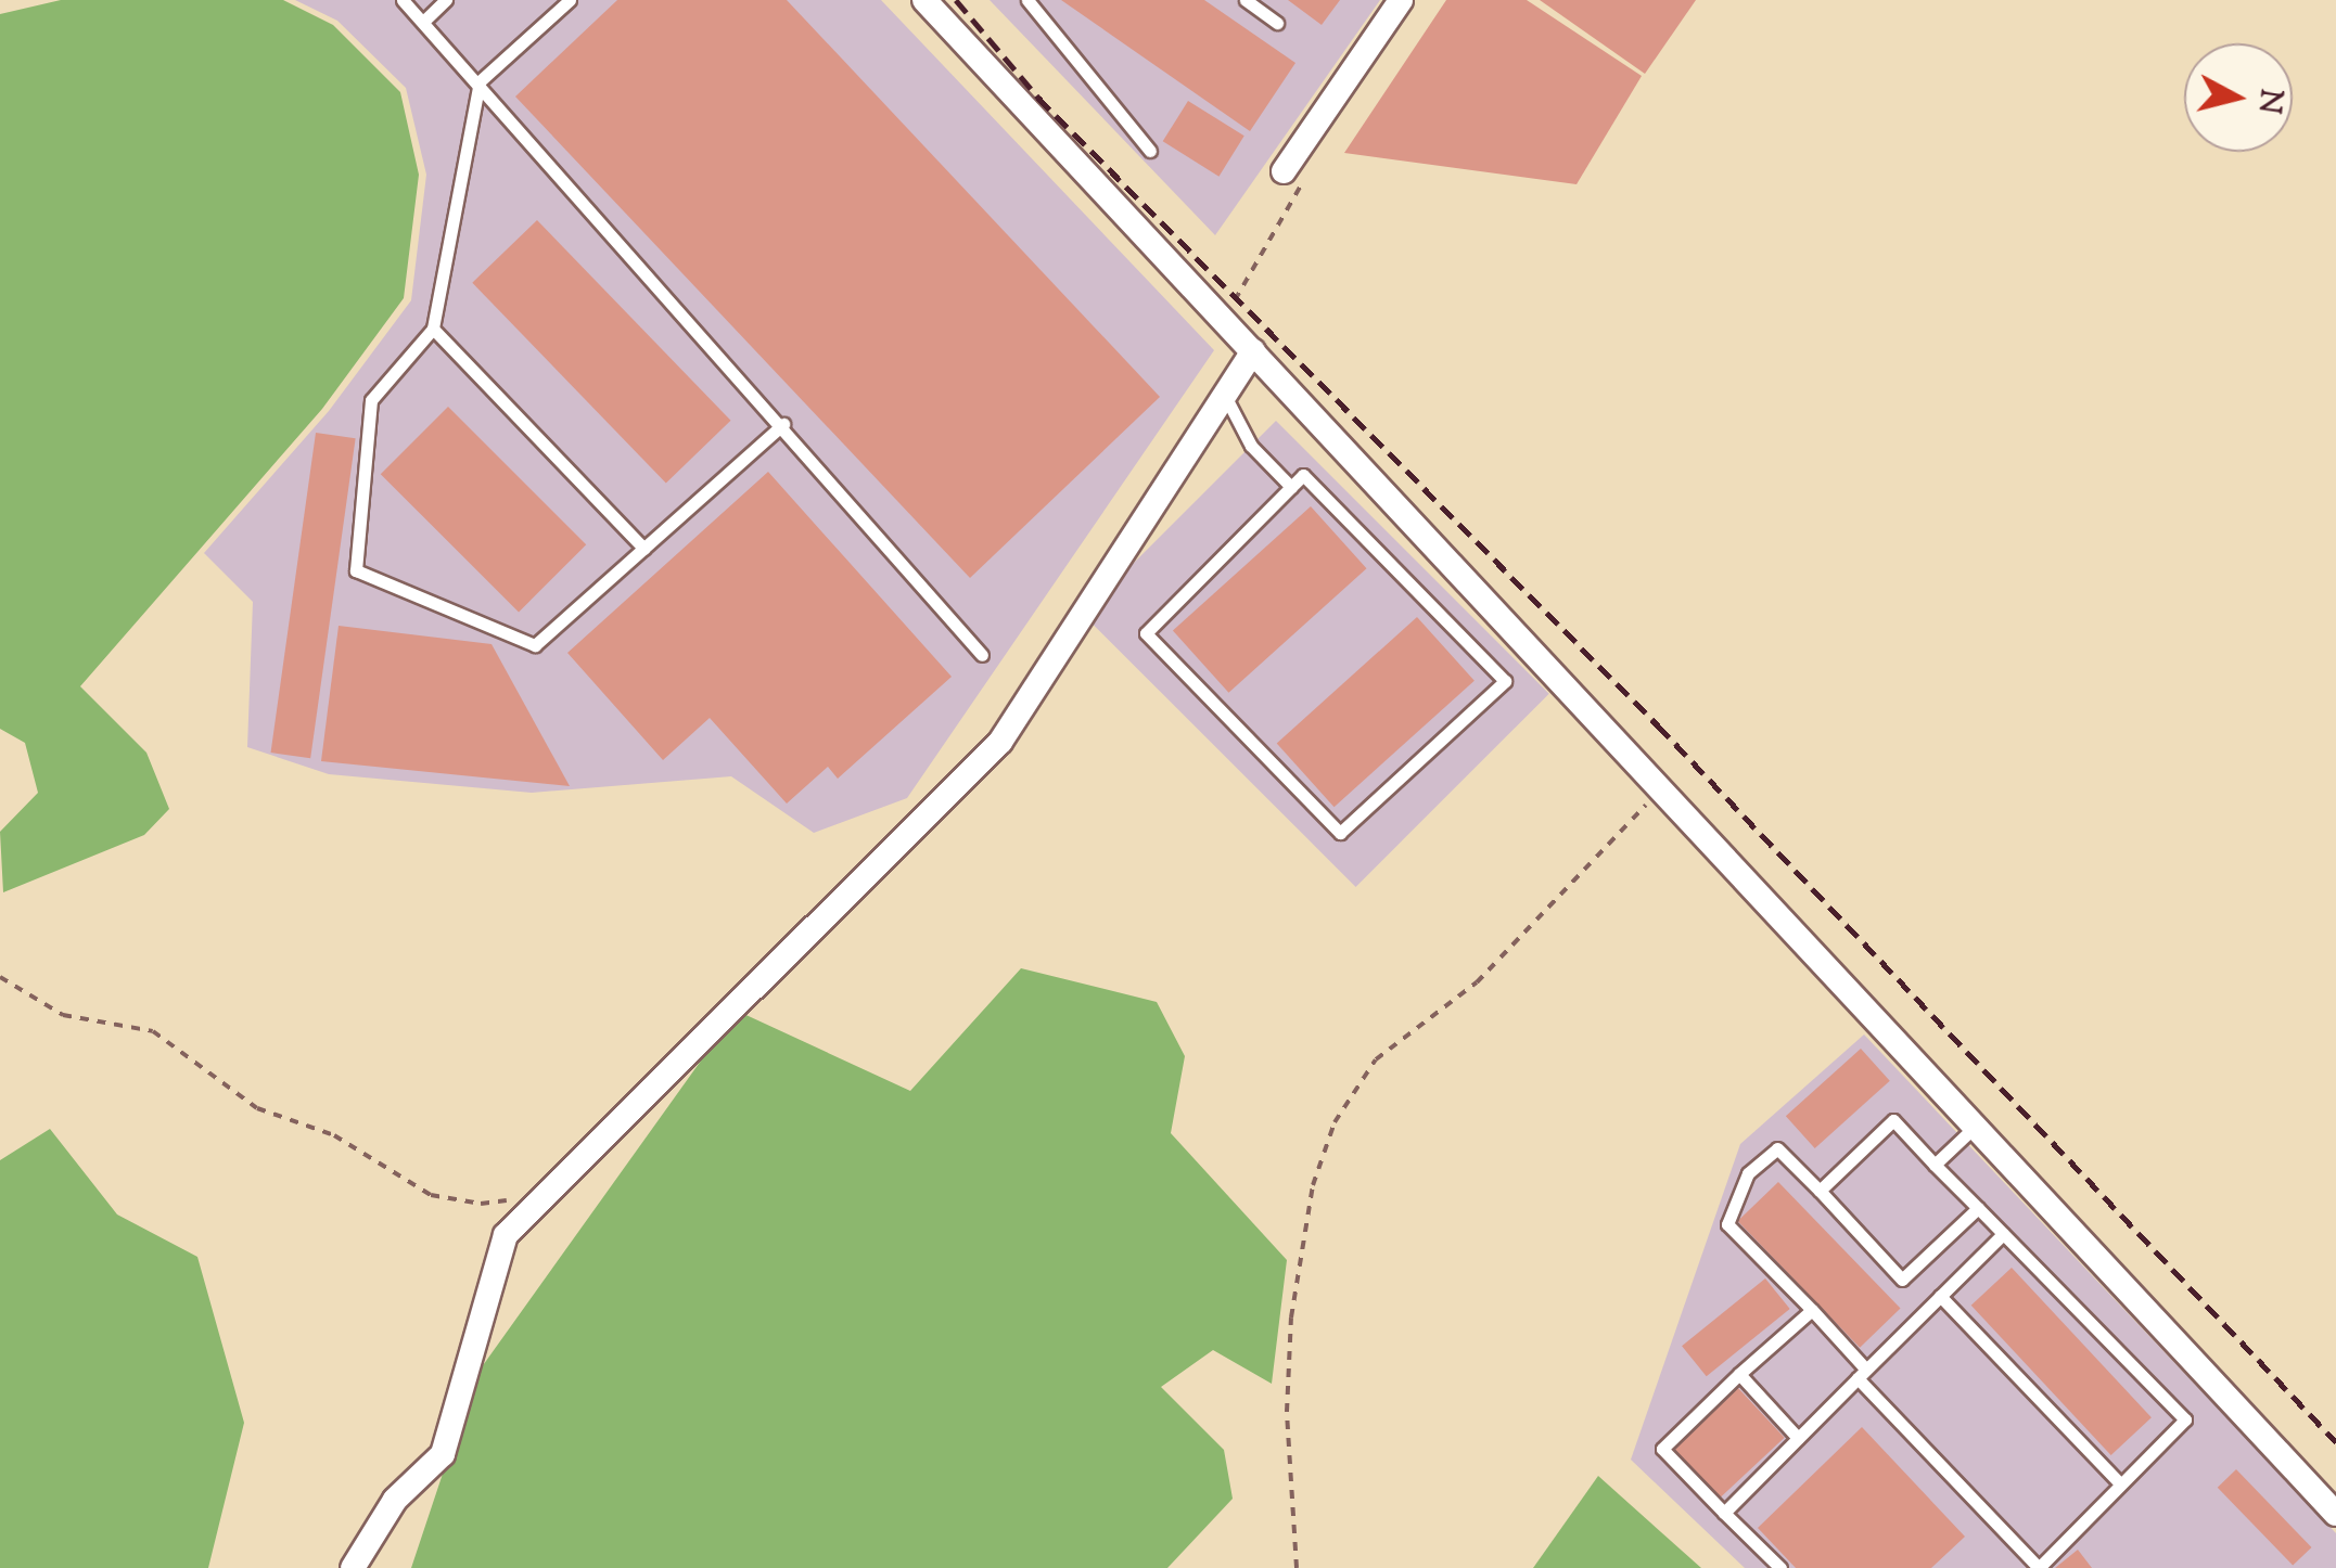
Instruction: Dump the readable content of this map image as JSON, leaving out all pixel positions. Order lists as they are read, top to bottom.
{
  "north": "right"
}
